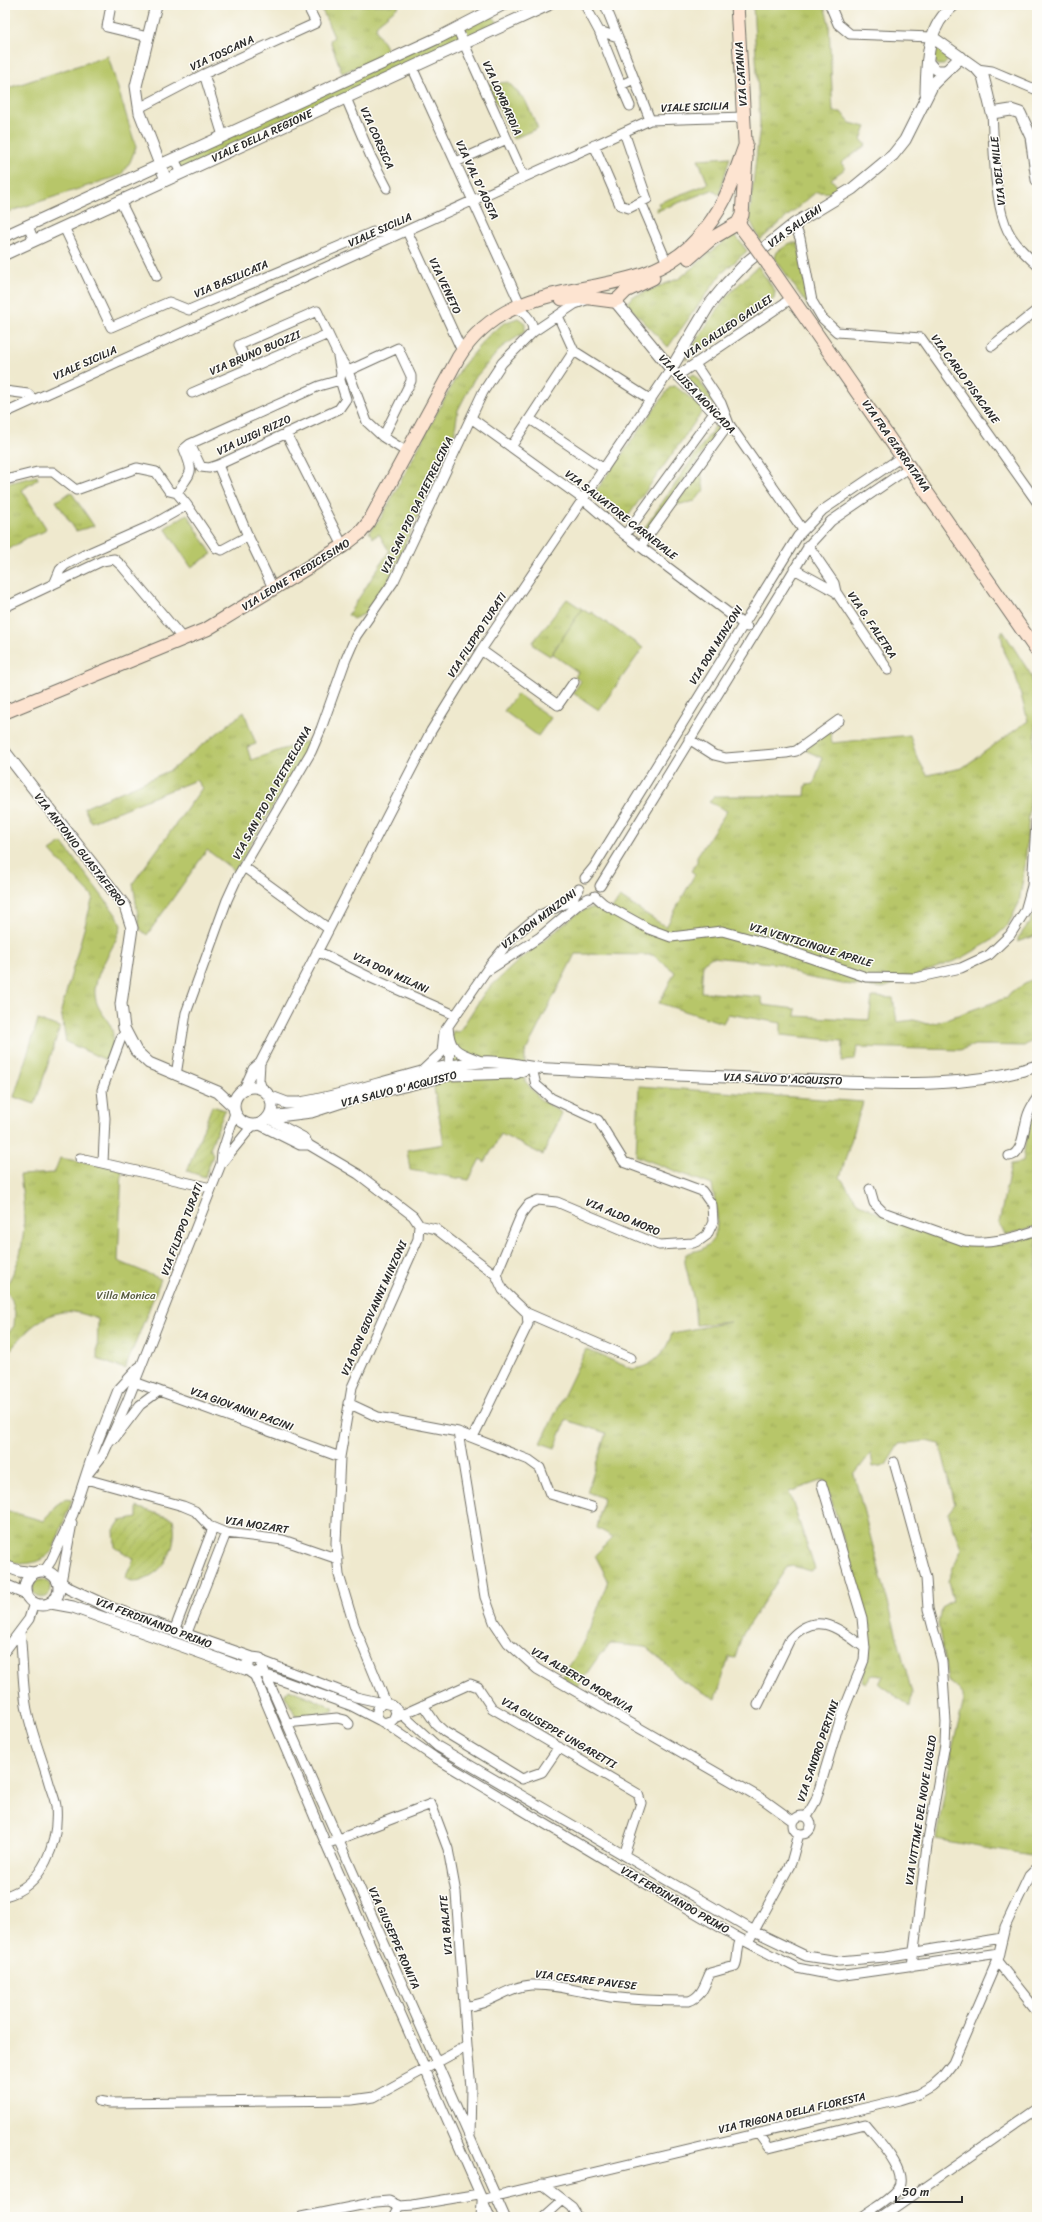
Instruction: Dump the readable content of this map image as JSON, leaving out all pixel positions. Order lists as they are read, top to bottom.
{
  "streets": {
    "main road": ["VIA CATANIA", "VIA FRA GIARRATANA", "VIA LEONE TREDICESIMO"],
    "street": [
      "VIA TOSCANA",
      "VIA LOMBARDIA",
      "VIALE SICILIA",
      "VIALE DELLA REGIONE",
      "VIA CORSICA",
      "VIA DEI MILLE",
      "VIA VAL D'AOSTA",
      "VIA SALLEMI",
      "VIA BASILICATA",
      "VIA VENETO",
      "VIA GALILEO GALILEI",
      "VIA BRUNO BUOZZI",
      "VIA CARLO PISACANE",
      "VIA LUISA MONCADA",
      "VIA LUIGI RIZZO",
      "VIA SAN PIO DA PIETRELCINA",
      "VIA SALVATORE CARNEVALE",
      "VIA G. FALETRA",
      "VIA FILIPPO TURATI",
      "VIA DON MINZONI",
      "VIA ANTONIO GUASTAFERRO",
      "VIA VENTICINQUE APRILE",
      "VIA DON MILANI",
      "VIA SALVO D'ACQUISTO",
      "VIA ALDO MORO",
      "VIA DON GIOVANNI MINZONI",
      "VIA GIOVANNI PACINI",
      "VIA MOZART",
      "VIA FERDINANDO PRIMO",
      "VIA ALBERTO MORAVIA",
      "VIA GIUSEPPE UNGARETTI",
      "VIA SANDRO PERTINI",
      "VIA VITTIME DEL NOVE LUGLIO",
      "VIA BALATE",
      "VIA GIUSEPPE ROMITA",
      "VIA CESARE PAVESE",
      "VIA TRIGONA DELLA FLORESTA"
    ]
  },
  "crossings": [
    ["VIA CATANIA", "VIALE SICILIA"],
    ["VIA CATANIA", "VIA FRA GIARRATANA"],
    ["VIA LOMBARDIA", "VIALE SICILIA"],
    ["VIA LOMBARDIA", "VIALE DELLA REGIONE"],
    ["VIALE SICILIA", "VIA VAL D'AOSTA"],
    ["VIALE SICILIA", "VIA BASILICATA"],
    ["VIALE SICILIA", "VIA VENETO"],
    ["VIALE DELLA REGIONE", "VIA CORSICA"],
    ["VIALE DELLA REGIONE", "VIA VAL D'AOSTA"],
    ["VIALE DELLA REGIONE", "VIA BASILICATA"],
    ["VIA VAL D'AOSTA", "VIA LEONE TREDICESIMO"],
    ["VIA SALLEMI", "VIA GALILEO GALILEI"],
    ["VIA SALLEMI", "VIA CARLO PISACANE"],
    ["VIA SALLEMI", "VIA LUISA MONCADA"],
    ["VIA SALLEMI", "VIA FILIPPO TURATI"],
    ["VIA VENETO", "VIA LEONE TREDICESIMO"],
    ["VIA GALILEO GALILEI", "VIA LUISA MONCADA"],
    ["VIA GALILEO GALILEI", "VIA FRA GIARRATANA"],
    ["VIA GALILEO GALILEI", "VIA FILIPPO TURATI"],
    ["VIA LUISA MONCADA", "VIA FILIPPO TURATI"],
    ["VIA LUISA MONCADA", "VIA DON MINZONI"],
    ["VIA FRA GIARRATANA", "VIA DON MINZONI"],
    ["VIA SAN PIO DA PIETRELCINA", "VIA SALVATORE CARNEVALE"],
    ["VIA SAN PIO DA PIETRELCINA", "VIA ANTONIO GUASTAFERRO"],
    ["VIA SALVATORE CARNEVALE", "VIA FILIPPO TURATI"],
    ["VIA SALVATORE CARNEVALE", "VIA DON MINZONI"],
    ["VIA G. FALETRA", "VIA DON MINZONI"],
    ["VIA FILIPPO TURATI", "VIA DON MILANI"],
    ["VIA FILIPPO TURATI", "VIA SALVO D'ACQUISTO"],
    ["VIA FILIPPO TURATI", "VIA GIOVANNI PACINI"],
    ["VIA DON MINZONI", "VIA VENTICINQUE APRILE"],
    ["VIA DON MINZONI", "VIA DON MILANI"],
    ["VIA SALVO D'ACQUISTO", "VIA ALDO MORO"],
    ["VIA DON GIOVANNI MINZONI", "VIA GIOVANNI PACINI"],
    ["VIA DON GIOVANNI MINZONI", "VIA MOZART"],
    ["VIA DON GIOVANNI MINZONI", "VIA FERDINANDO PRIMO"],
    ["VIA FERDINANDO PRIMO", "VIA GIUSEPPE UNGARETTI"],
    ["VIA FERDINANDO PRIMO", "VIA SANDRO PERTINI"],
    ["VIA FERDINANDO PRIMO", "VIA VITTIME DEL NOVE LUGLIO"],
    ["VIA FERDINANDO PRIMO", "VIA GIUSEPPE ROMITA"],
    ["VIA FERDINANDO PRIMO", "VIA CESARE PAVESE"],
    ["VIA FERDINANDO PRIMO", "VIA TRIGONA DELLA FLORESTA"],
    ["VIA ALBERTO MORAVIA", "VIA SANDRO PERTINI"],
    ["VIA SANDRO PERTINI", "VIA CESARE PAVESE"],
    ["VIA BALATE", "VIA GIUSEPPE ROMITA"],
    ["VIA BALATE", "VIA CESARE PAVESE"],
    ["VIA GIUSEPPE ROMITA", "VIA TRIGONA DELLA FLORESTA"]
  ],
  "parks": ["Villa Monica"],
  "scale_bar": "50 m"
}
